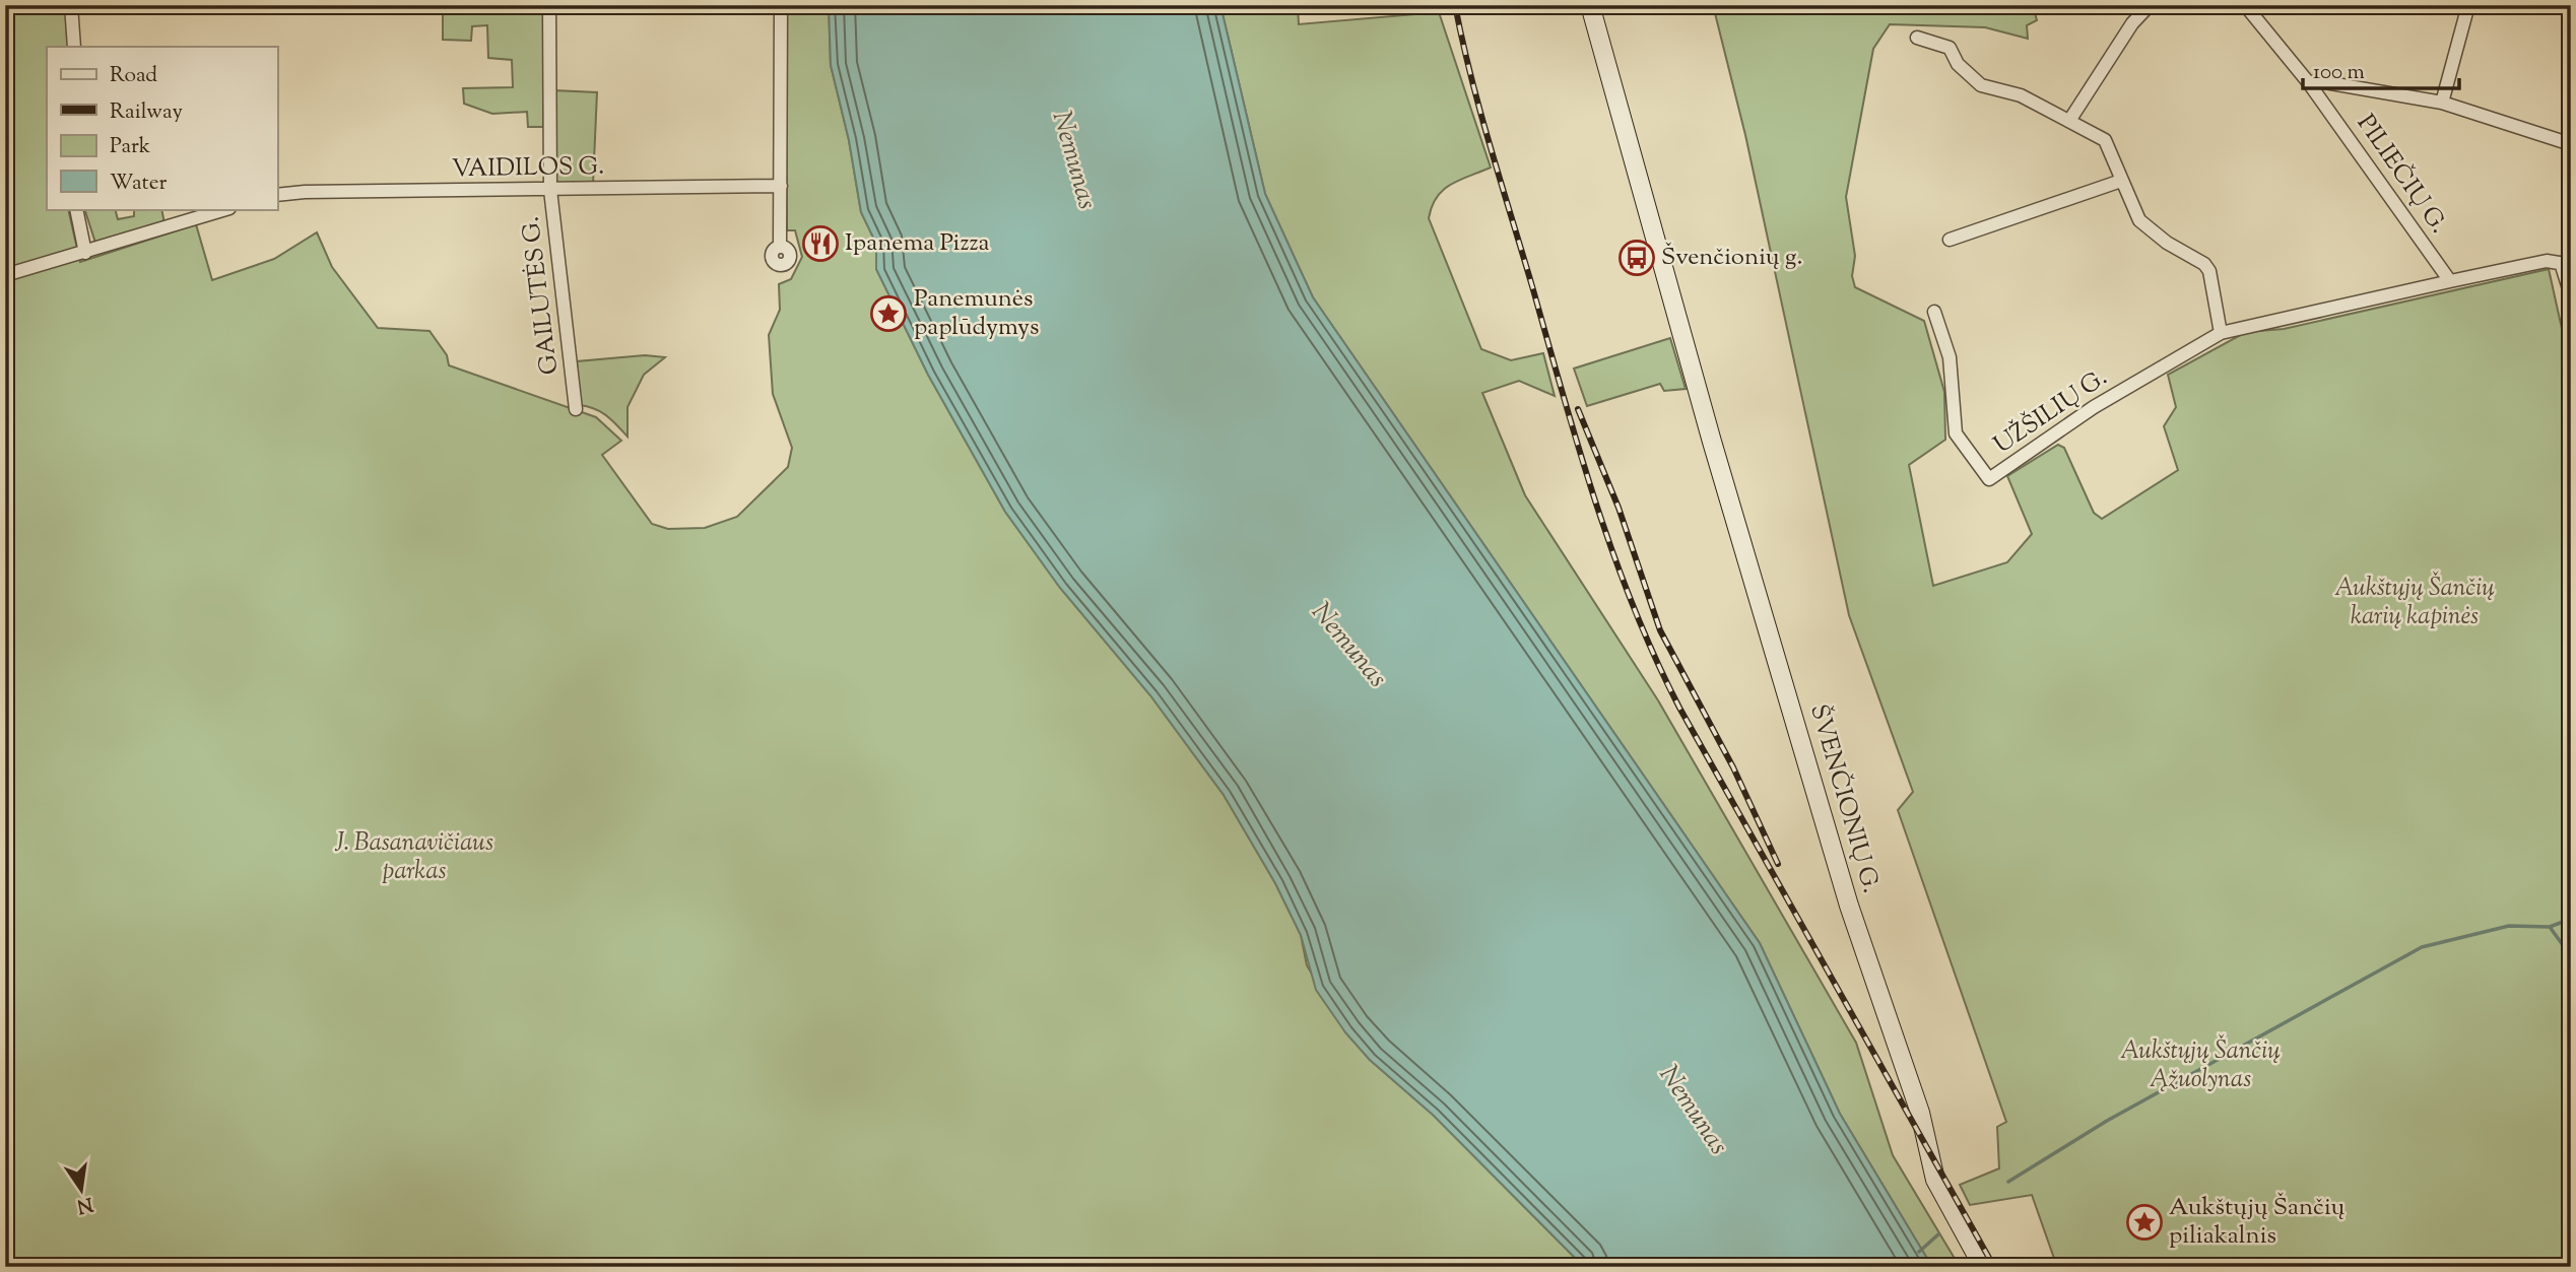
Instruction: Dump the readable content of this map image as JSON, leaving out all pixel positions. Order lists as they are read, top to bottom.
{
  "streets": {
    "street": [
      "VAIDILOS G.",
      "PILIEČIŲ G.",
      "GAILUTĖS G.",
      "UŽŠILIŲ G.",
      "ŠVENČIONIŲ G."
    ]
  },
  "crossings": [
    ["VAIDILOS G.", "GAILUTĖS G."],
    ["PILIEČIŲ G.", "UŽŠILIŲ G."]
  ],
  "water": ["Nemunas"],
  "parks": ["Aukštųjų Šančių karių kapinės", "J. Basanavičiaus parkas", "Aukštųjų Šančių Ąžuolynas"],
  "places": {
    "restaurant": ["Ipanema Pizza"],
    "bus stop": ["Švenčionių g."],
    "place": ["Panemunės paplūdymys", "Aukštųjų Šančių piliakalnis"]
  },
  "legend": [
    "Road",
    "Railway",
    "Park",
    "Water"
  ],
  "scale_bar": "100 m",
  "north": "bottom"
}
